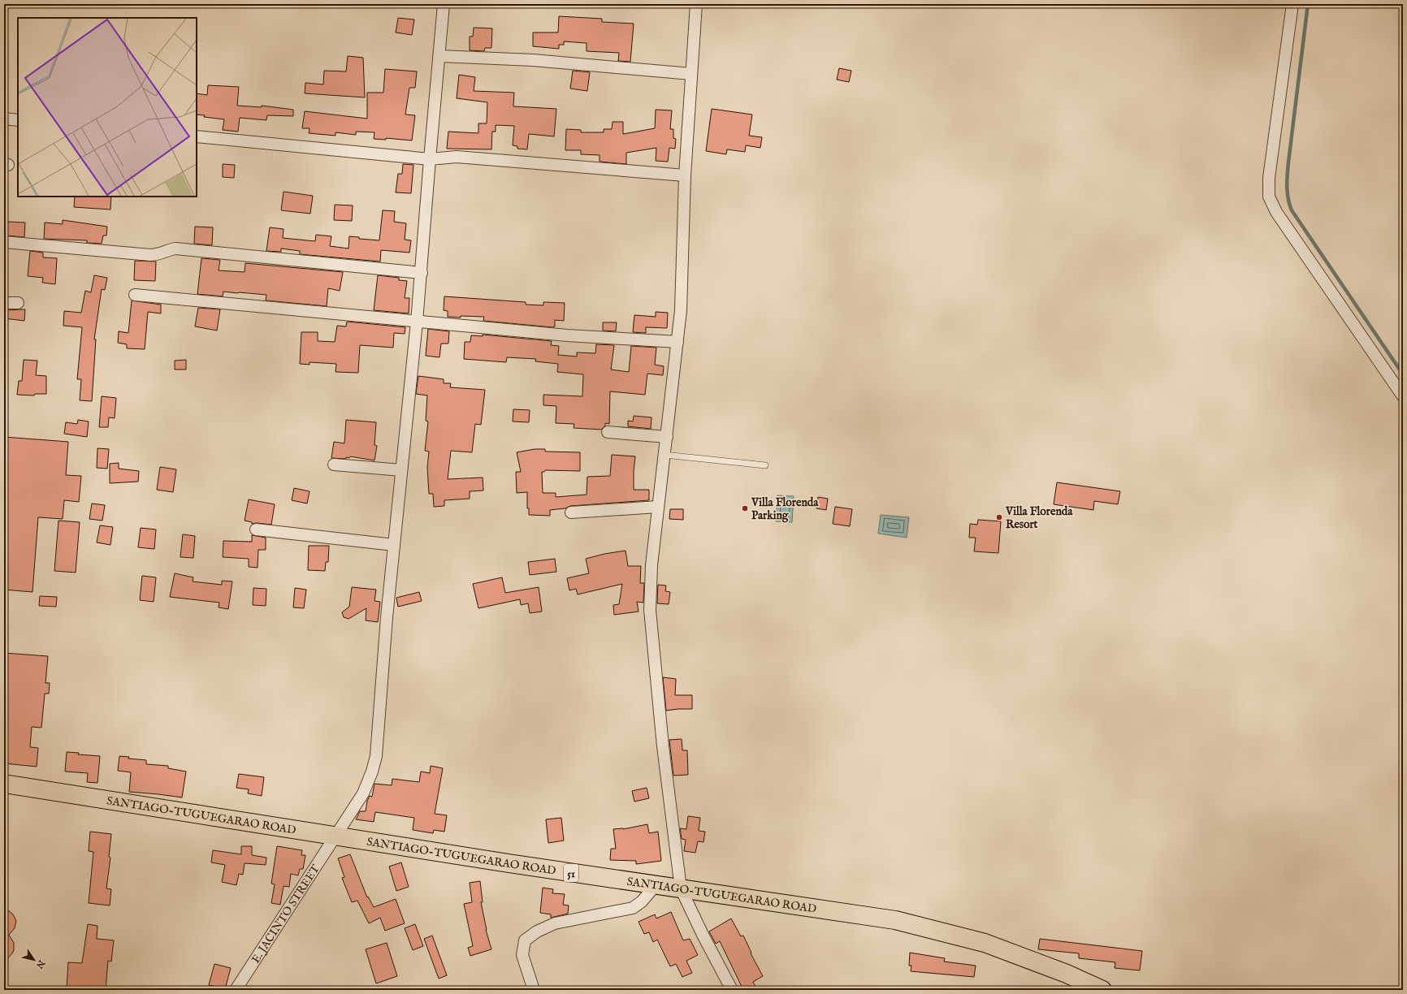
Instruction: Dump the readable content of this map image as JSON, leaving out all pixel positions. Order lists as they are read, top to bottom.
{
  "streets": {
    "highway": ["SANTIAGO-TUGUEGARAO ROAD", "51"],
    "street": ["E. JACINTO STREET"]
  },
  "crossings": [
    ["SANTIAGO-TUGUEGARAO ROAD", "E. JACINTO STREET"]
  ],
  "places": ["Villa Florenda Parking", "Villa Florenda Resort"],
  "north": "bottom right"
}
